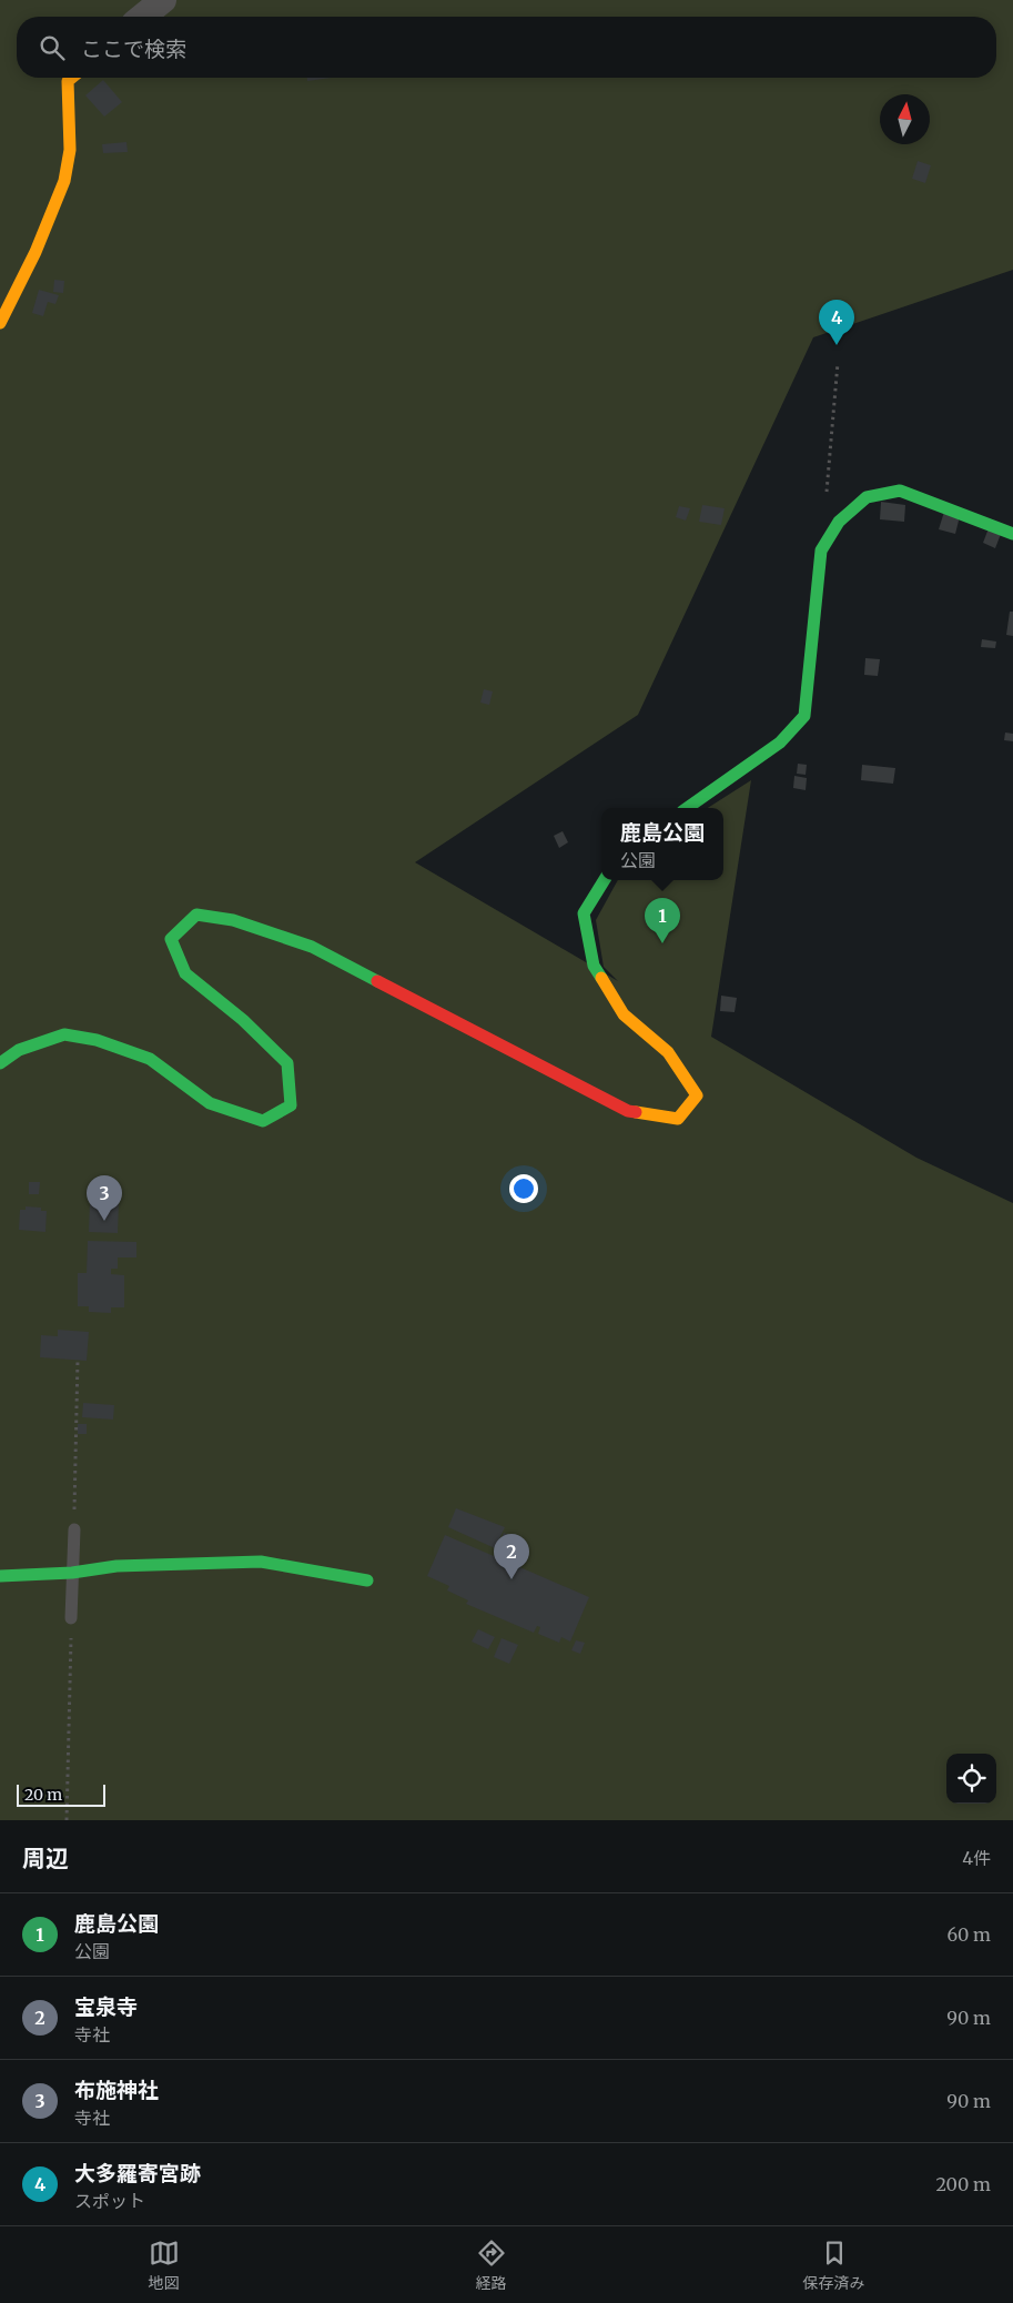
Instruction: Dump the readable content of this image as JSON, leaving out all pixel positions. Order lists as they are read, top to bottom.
{
  "scale_bar": "20 m",
  "north": "top",
  "page": {
    "search": "ここで検索",
    "pins": [
      "4",
      "1",
      "3",
      "2"
    ],
    "popup": ["鹿島公園", "公園"],
    "scale": "20 m",
    "heading": ["周辺", "4件"],
    "list": [
      {
        "mark": "1",
        "name": "鹿島公園",
        "note": "公園",
        "value": "60 m"
      },
      {
        "mark": "2",
        "name": "宝泉寺",
        "note": "寺社",
        "value": "90 m"
      },
      {
        "mark": "3",
        "name": "布施神社",
        "note": "寺社",
        "value": "90 m"
      },
      {
        "mark": "4",
        "name": "大多羅寄宮跡",
        "note": "スポット",
        "value": "200 m"
      }
    ],
    "nav": ["地図", "経路", "保存済み"]
  }
}
